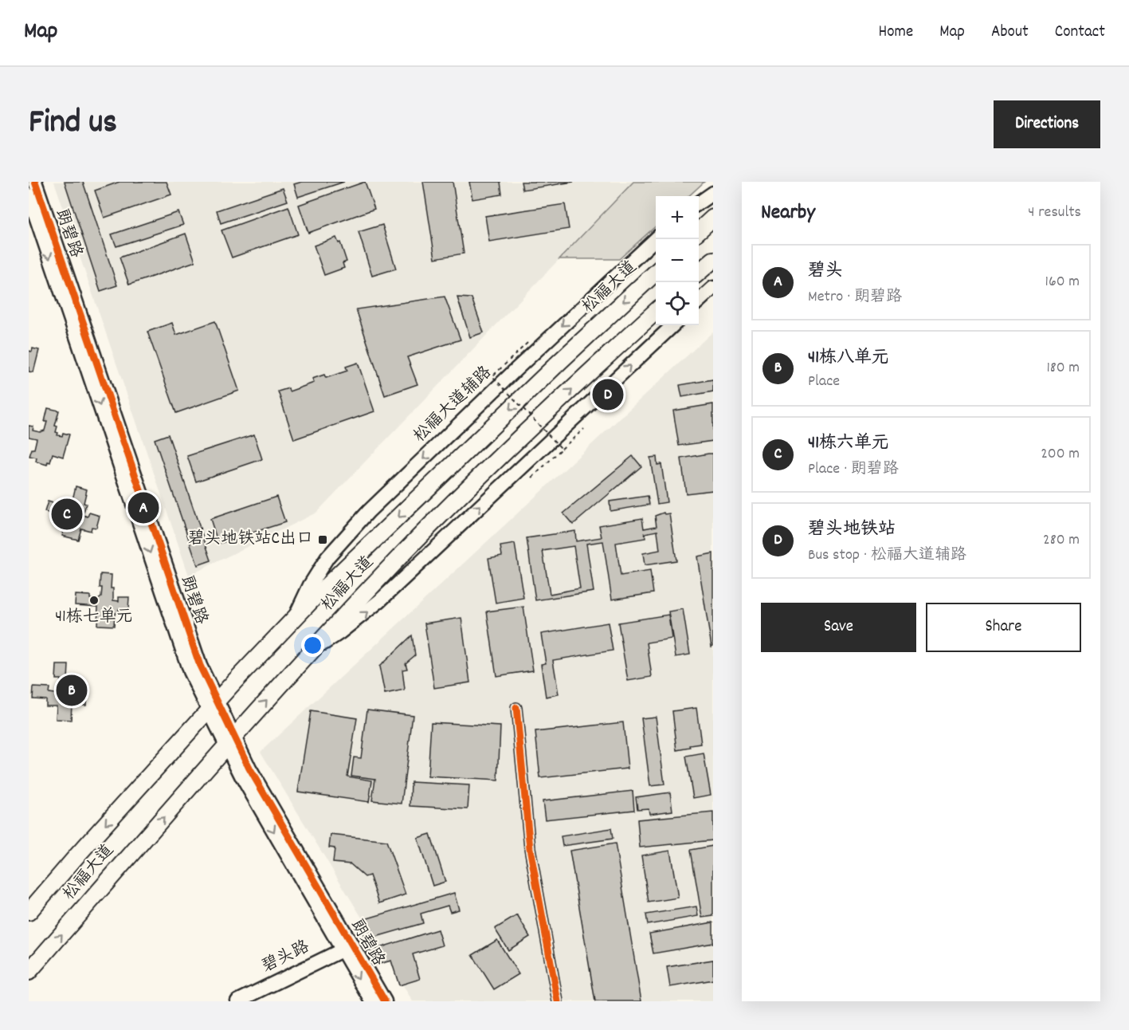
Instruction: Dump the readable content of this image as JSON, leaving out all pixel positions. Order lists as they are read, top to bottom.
{
  "streets": {
    "main road": ["松福大道"],
    "street": ["朗碧路", "松福大道辅路", "碧头路"]
  },
  "crossings": [
    ["朗碧路", "松福大道"],
    ["朗碧路", "碧头路"],
    ["松福大道", "松福大道辅路"]
  ],
  "places": {
    "transit": ["碧头地铁站C出口"],
    "other": ["41栋七单元"]
  },
  "page": {
    "header": "Map",
    "nav": [
      "Home",
      "Map",
      "About",
      "Contact"
    ],
    "title": "Find us",
    "buttons": [
      "Directions",
      ["Save", "Share"]
    ],
    "heading": ["Nearby", "4 results"],
    "map_buttons": ["+", "−"],
    "list": [
      {
        "mark": "A",
        "name": "碧头",
        "note": "Metro · 朗碧路",
        "value": "160 m"
      },
      {
        "mark": "B",
        "name": "41栋八单元",
        "note": "Place",
        "value": "180 m"
      },
      {
        "mark": "C",
        "name": "41栋六单元",
        "note": "Place · 朗碧路",
        "value": "200 m"
      },
      {
        "mark": "D",
        "name": "碧头地铁站",
        "note": "Bus stop · 松福大道辅路",
        "value": "280 m"
      }
    ],
    "pins": [
      "D",
      "A",
      "C",
      "B"
    ]
  }
}
